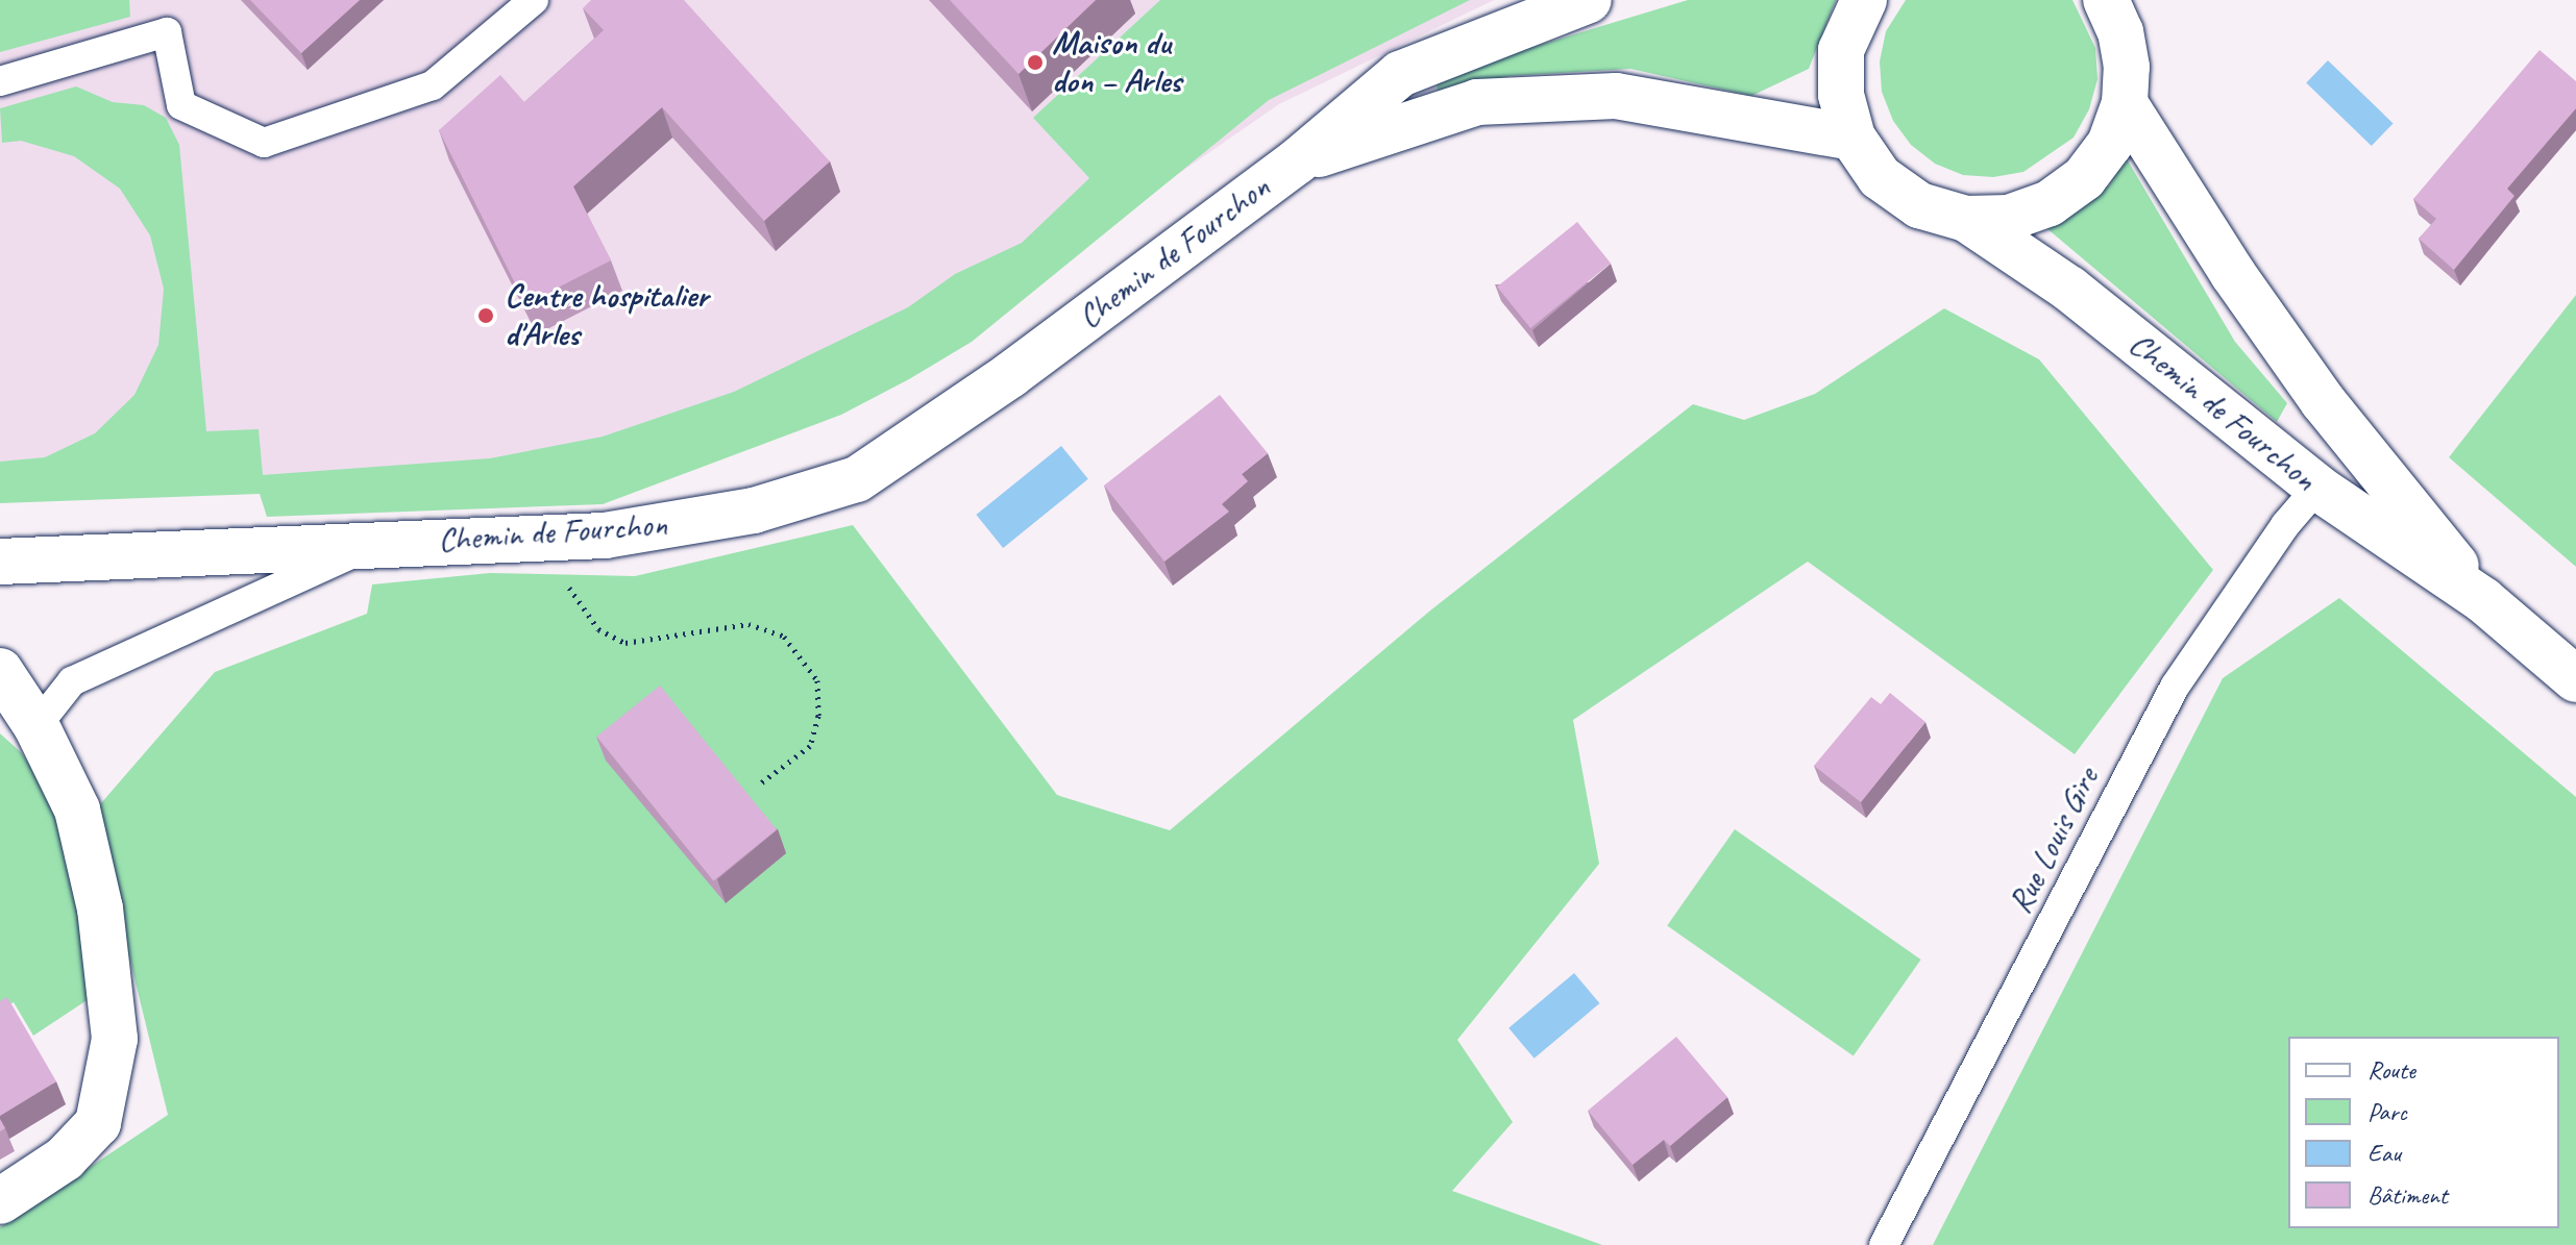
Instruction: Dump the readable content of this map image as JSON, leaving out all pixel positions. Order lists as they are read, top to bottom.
{
  "streets": {
    "street": ["Chemin de Fourchon"],
    "lane": ["Rue Louis Gire"]
  },
  "crossings": [
    ["Chemin de Fourchon", "Rue Louis Gire"]
  ],
  "places": ["Maison du don – Arles", "Centre hospitalier d'Arles"],
  "legend": [
    "Route",
    "Parc",
    "Eau",
    "Bâtiment"
  ]
}
